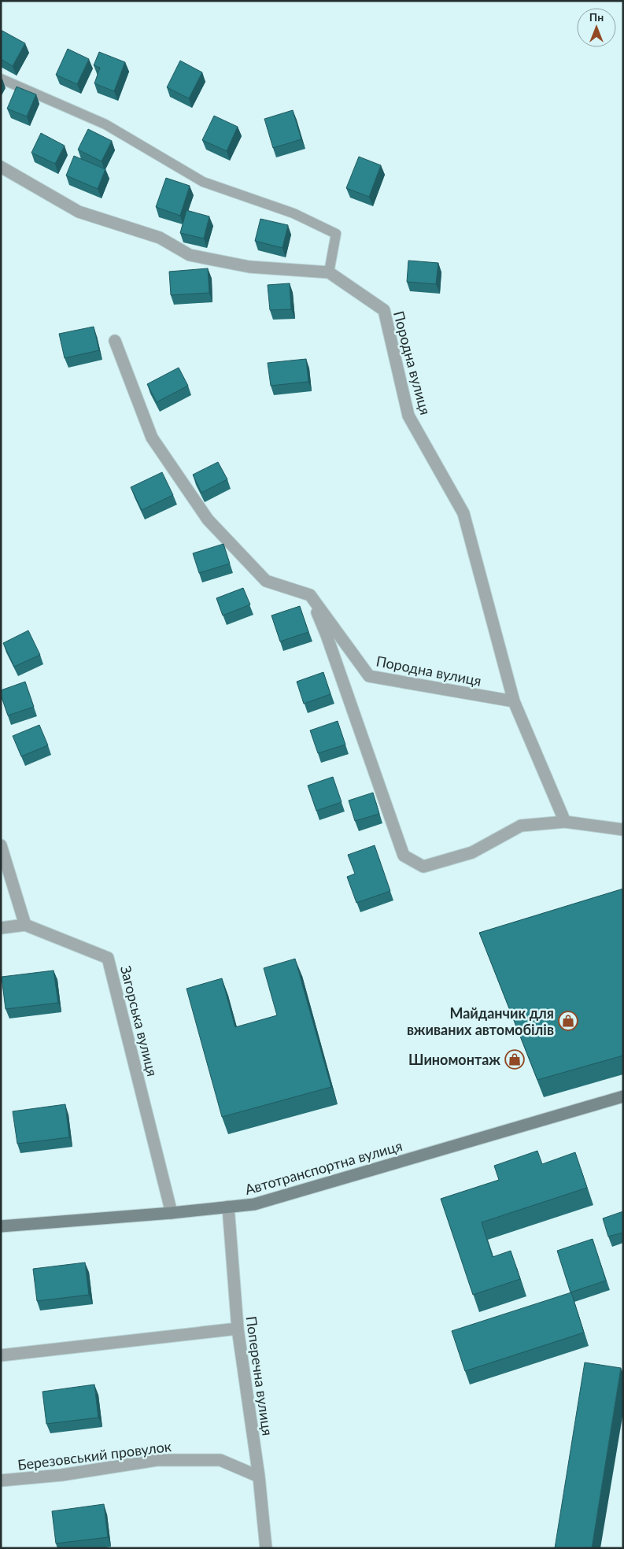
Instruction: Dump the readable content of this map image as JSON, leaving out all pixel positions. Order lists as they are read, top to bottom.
{
  "streets": {
    "main road": ["Автотранспортна вулиця"],
    "street": [
      "Породна вулиця",
      "Загорська вулиця",
      "Поперечна вулиця",
      "Березовський провулок"
    ]
  },
  "crossings": [
    ["Загорська вулиця", "Автотранспортна вулиця"],
    ["Автотранспортна вулиця", "Поперечна вулиця"],
    ["Поперечна вулиця", "Березовський провулок"]
  ],
  "places": {
    "shop": ["Майданчик для вживаних автомобілів", "Шиномонтаж"]
  },
  "north": "top"
}
